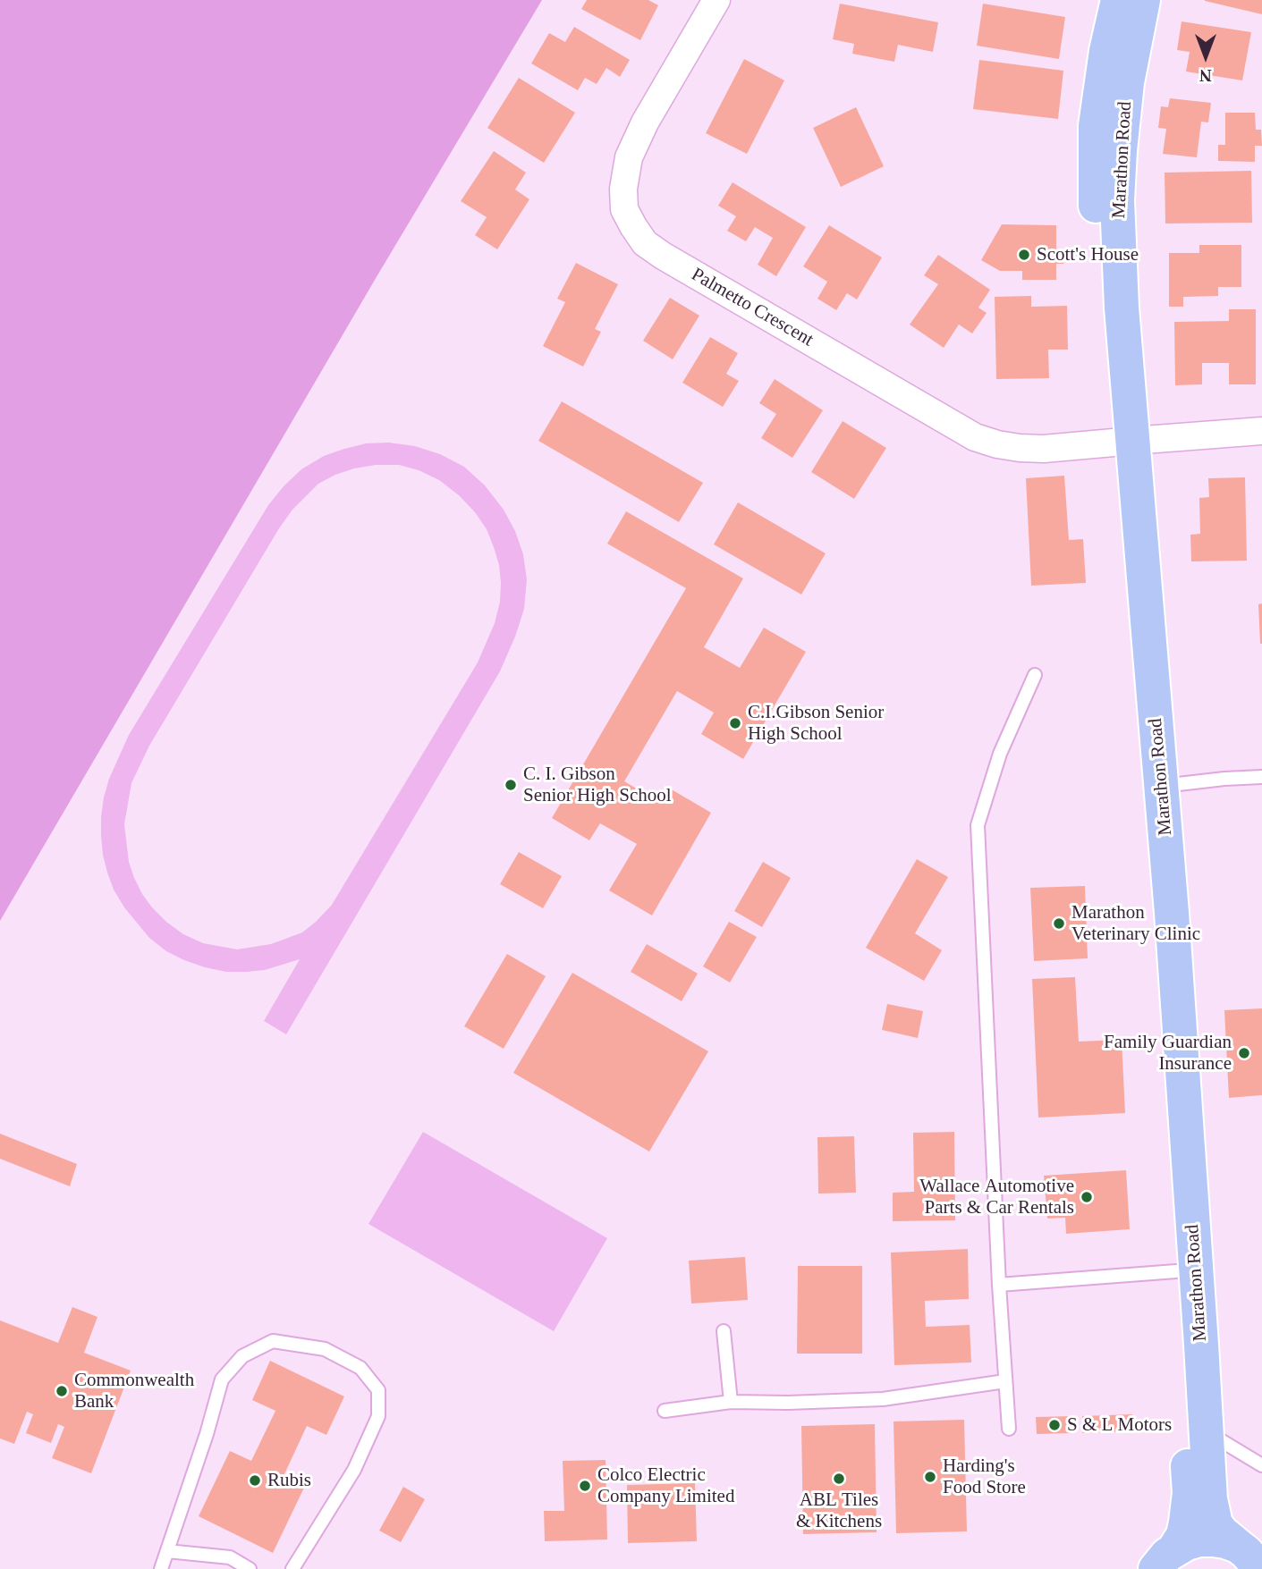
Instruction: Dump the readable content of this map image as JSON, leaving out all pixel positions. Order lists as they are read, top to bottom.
{
  "streets": {
    "main road": ["Marathon Road"],
    "street": ["Palmetto Crescent"]
  },
  "crossings": [
    ["Marathon Road", "Palmetto Crescent"]
  ],
  "places": [
    "Scott's House",
    "C.I.Gibson Senior High School",
    "C. I. Gibson Senior High School",
    "Marathon Veterinary Clinic",
    "Family Guardian Insurance",
    "Wallace Automotive Parts & Car Rentals",
    "Commonwealth Bank",
    "S & L Motors",
    "Harding's Food Store",
    "ABL Tiles & Kitchens",
    "Rubis",
    "Colco Electric Company Limited"
  ],
  "north": "bottom"
}
